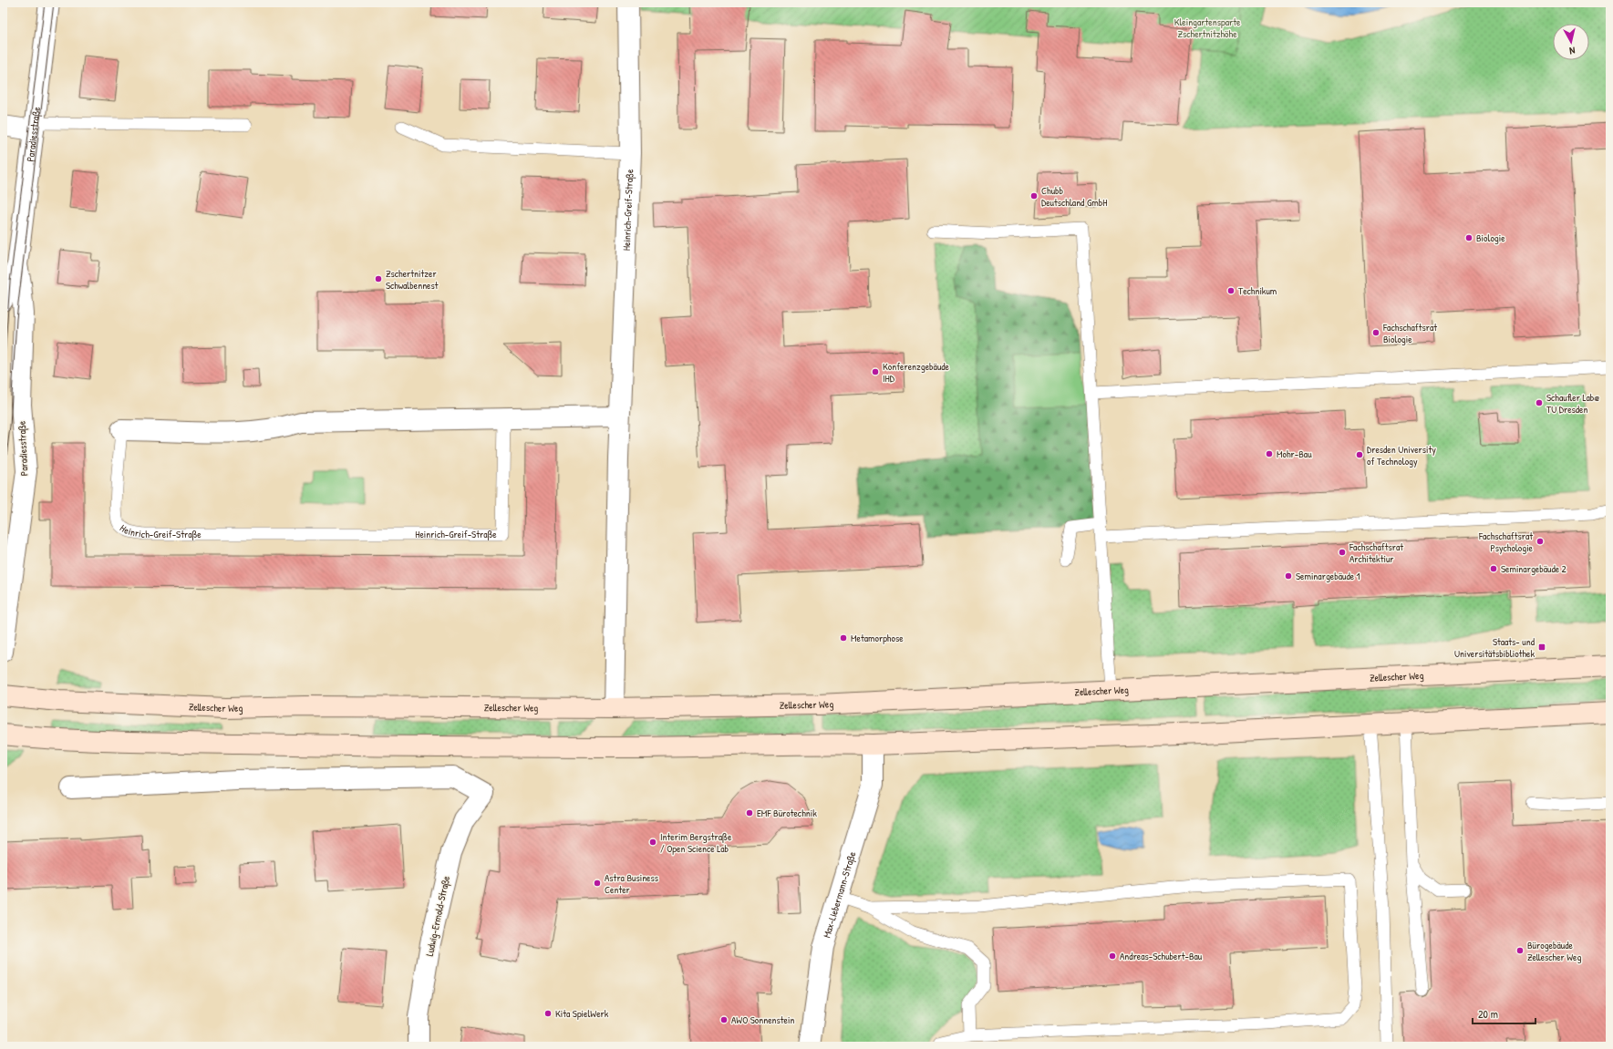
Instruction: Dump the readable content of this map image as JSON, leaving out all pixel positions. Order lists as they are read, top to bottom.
{
  "streets": {
    "main road": ["Zellescher Weg"],
    "street": [
      "Paradiesstraße",
      "Heinrich-Greif-Straße",
      "Max-Liebermann-Straße",
      "Ludwig-Ermold-Straße"
    ]
  },
  "crossings": [
    ["Heinrich-Greif-Straße", "Zellescher Weg"]
  ],
  "parks": ["Kleingartensparte Zschertnitzhöhe"],
  "places": {
    "other": [
      "Chubb Deutschland GmbH",
      "Biologie",
      "Zschertnitzer Schwalbennest",
      "Technikum",
      "Fachschaftsrat Biologie",
      "Konferenzgebäude IHD",
      "Schaufler Lab@ TU Dresden",
      "Mohr-Bau",
      "Dresden University of Technology",
      "Fachschaftsrat Psychologie",
      "Fachschaftsrat Architektiur",
      "Seminargebäude 2",
      "Seminargebäude 1",
      "Metamorphose",
      "EMF Bürotechnik",
      "Interim Bergstraße / Open Science Lab",
      "Astra Business Center",
      "Bürogebäude Zellescher Weg",
      "Andreas-Schubert-Bau",
      "Kita SpielWerk",
      "AWO Sonnenstein"
    ],
    "transit": ["Staats- und Universitätsbibliothek"]
  },
  "scale_bar": "20 m",
  "north": "bottom"
}
